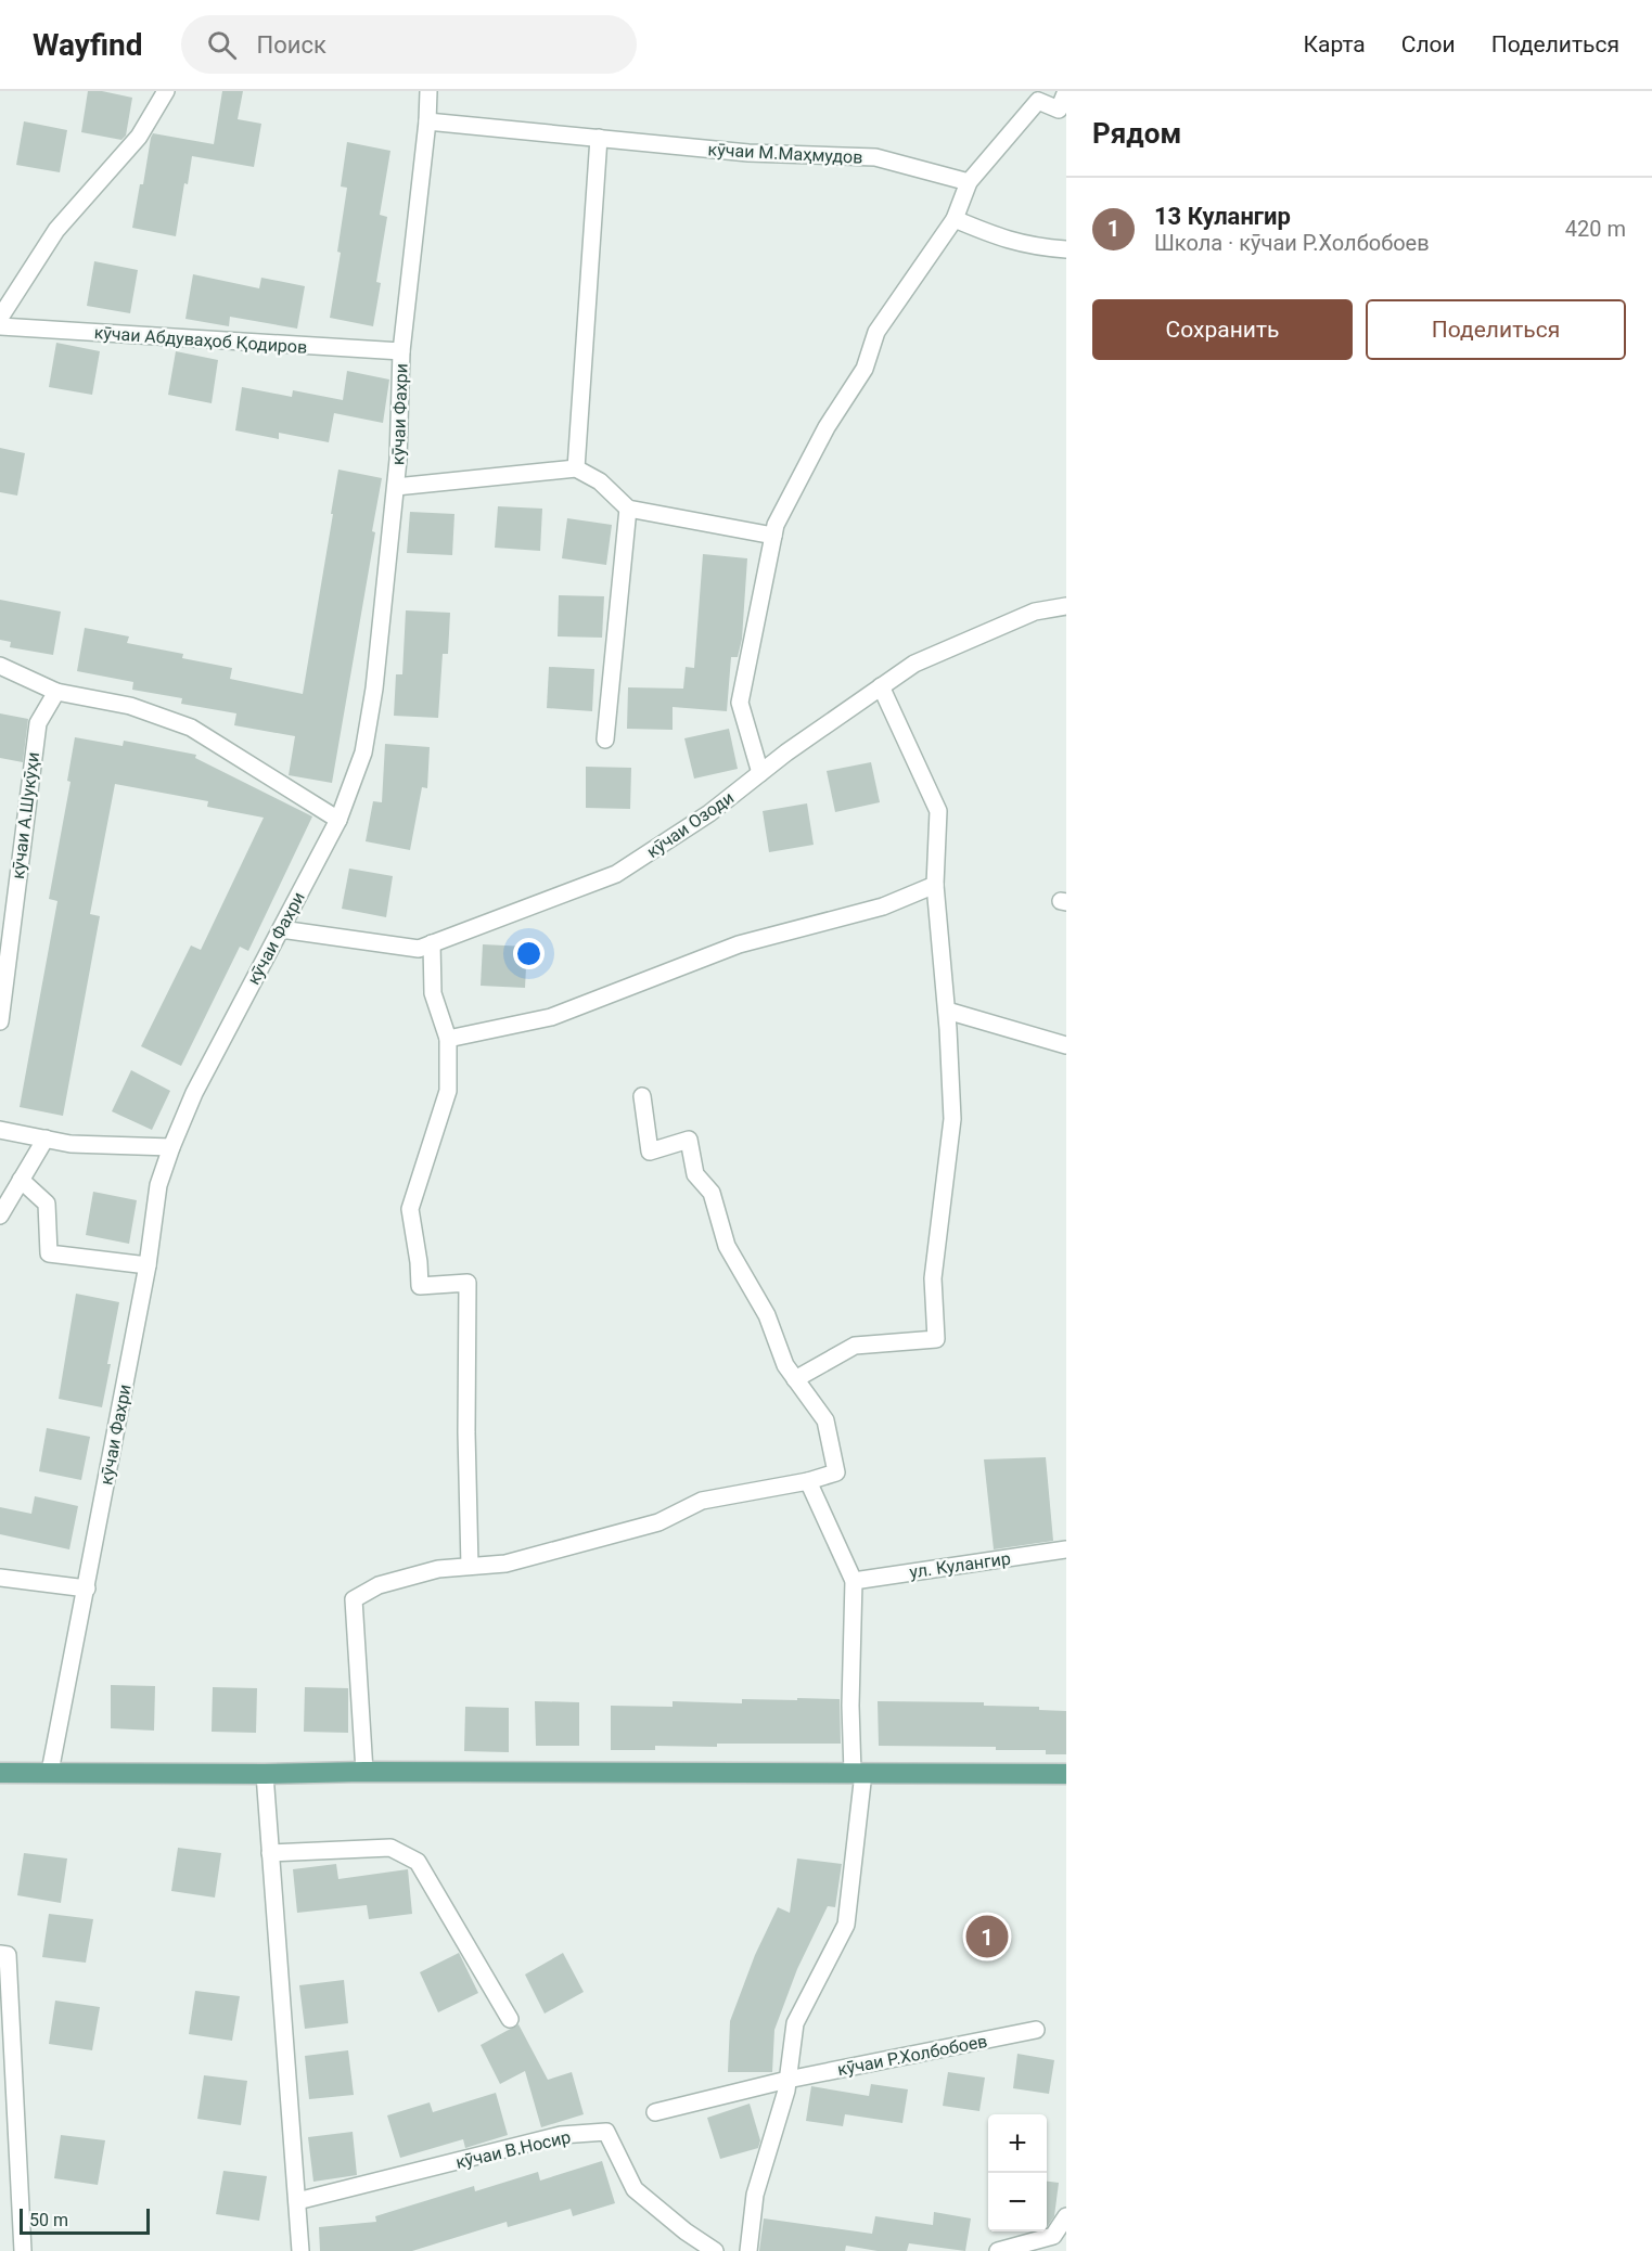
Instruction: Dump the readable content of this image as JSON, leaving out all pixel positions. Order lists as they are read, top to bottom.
{
  "streets": {
    "street": [
      "кӯчаи М.Маҳмудов",
      "кӯчаи Абдуваҳоб Қодиров",
      "кӯчаи Фахри",
      "кӯчаи А.Шукӯҳи",
      "кӯчаи Озоди",
      "ул. Кулангир",
      "кӯчаи Р.Холбобоев",
      "кӯчаи В.Носир"
    ]
  },
  "crossings": [
    ["кӯчаи М.Маҳмудов", "кӯчаи Фахри"],
    ["кӯчаи Абдуваҳоб Қодиров", "кӯчаи Фахри"],
    ["кӯчаи Фахри", "кӯчаи Озоди"]
  ],
  "scale_bar": "50 m",
  "page": {
    "header": "Wayfind",
    "search": "Поиск",
    "nav": ["Карта", "Слои", "Поделиться"],
    "heading": "Рядом",
    "list": [
      {
        "mark": "1",
        "name": "13 Кулангир",
        "note": "Школа · кӯчаи Р.Холбобоев",
        "value": "420 m"
      }
    ],
    "buttons": ["Сохранить", "Поделиться"],
    "pins": "1",
    "map_buttons": ["+", "−"],
    "scale": "50 m"
  }
}
